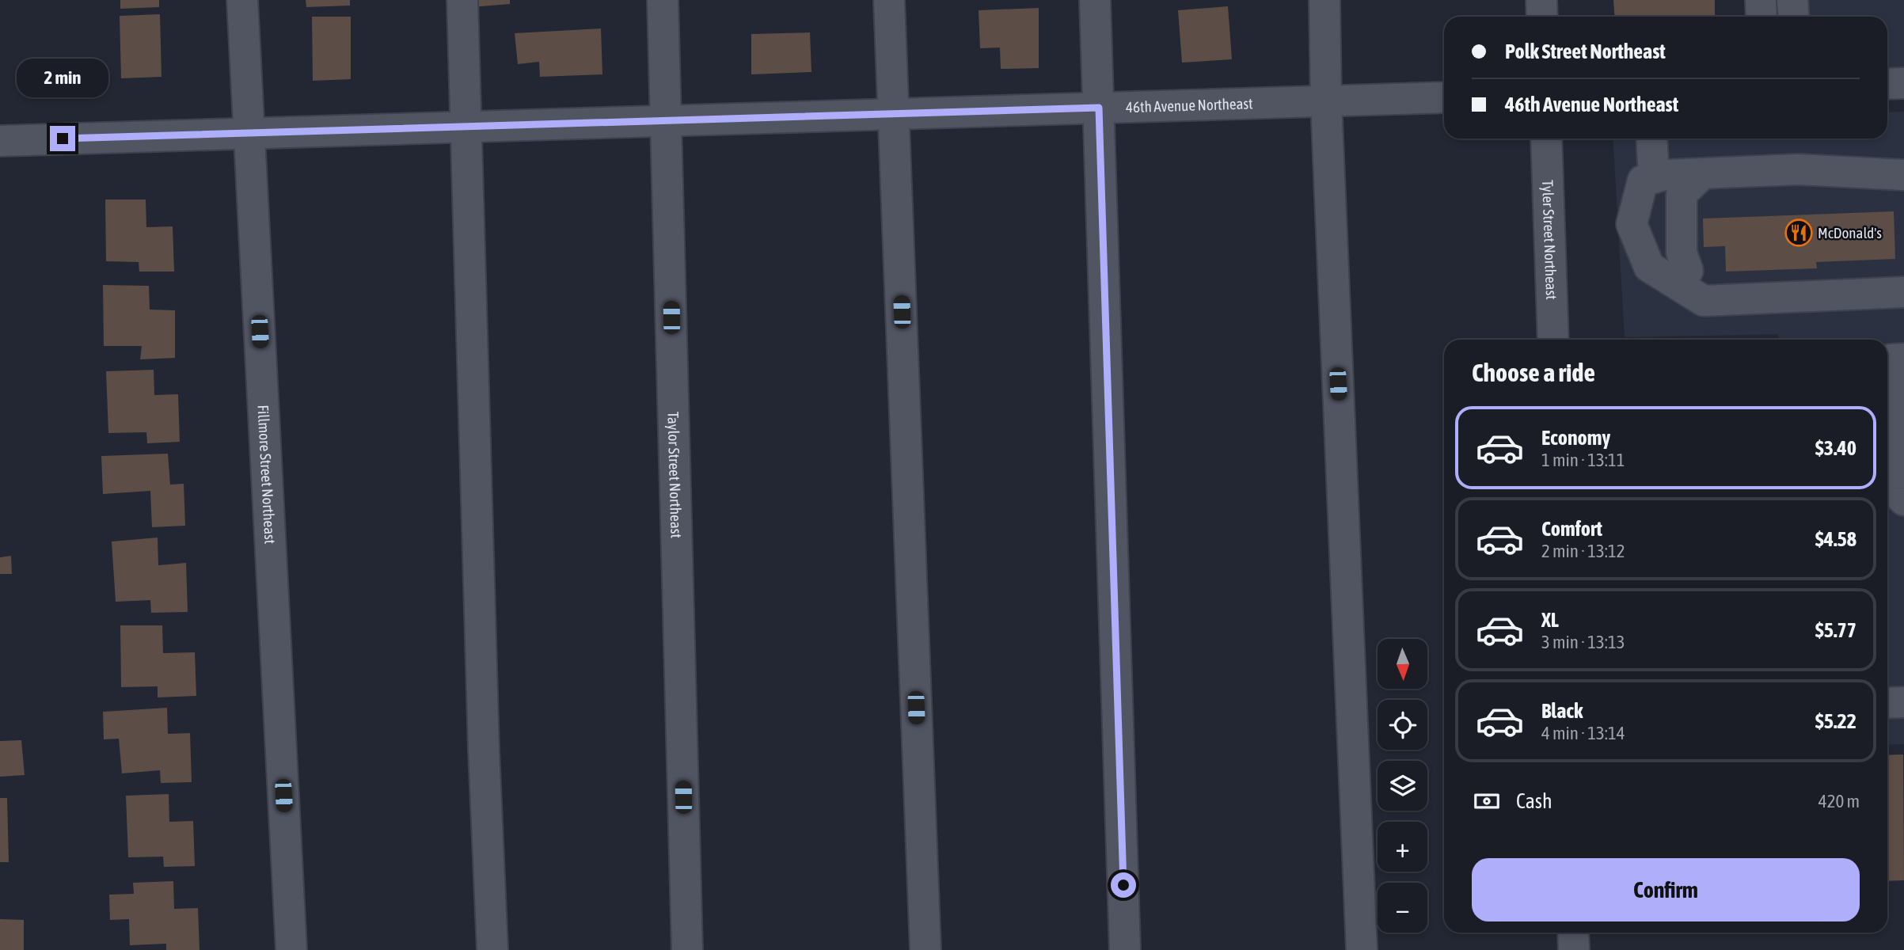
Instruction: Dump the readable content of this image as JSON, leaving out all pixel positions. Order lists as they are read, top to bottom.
{
  "streets": {
    "street": [
      "46th Avenue Northeast",
      "Tyler Street Northeast",
      "Fillmore Street Northeast",
      "Taylor Street Northeast"
    ]
  },
  "crossings": [
    ["46th Avenue Northeast", "Fillmore Street Northeast"],
    ["46th Avenue Northeast", "Taylor Street Northeast"]
  ],
  "places": {
    "restaurant": ["McDonald's"]
  },
  "north": "bottom",
  "page": {
    "banner": ["Polk Street Northeast", "46th Avenue Northeast"],
    "bubble": "2 min",
    "heading": "Choose a ride",
    "list": [
      {
        "name": "Economy",
        "note": "1 min · 13:11",
        "value": "$3.40"
      },
      {
        "name": "Comfort",
        "note": "2 min · 13:12",
        "value": "$4.58"
      },
      {
        "name": "XL",
        "note": "3 min · 13:13",
        "value": "$5.77"
      },
      {
        "name": "Black",
        "note": "4 min · 13:14",
        "value": "$5.22"
      }
    ],
    "map_buttons": ["+", "−"],
    "pay": ["Cash", "420 m"],
    "buttons": "Confirm"
  }
}
